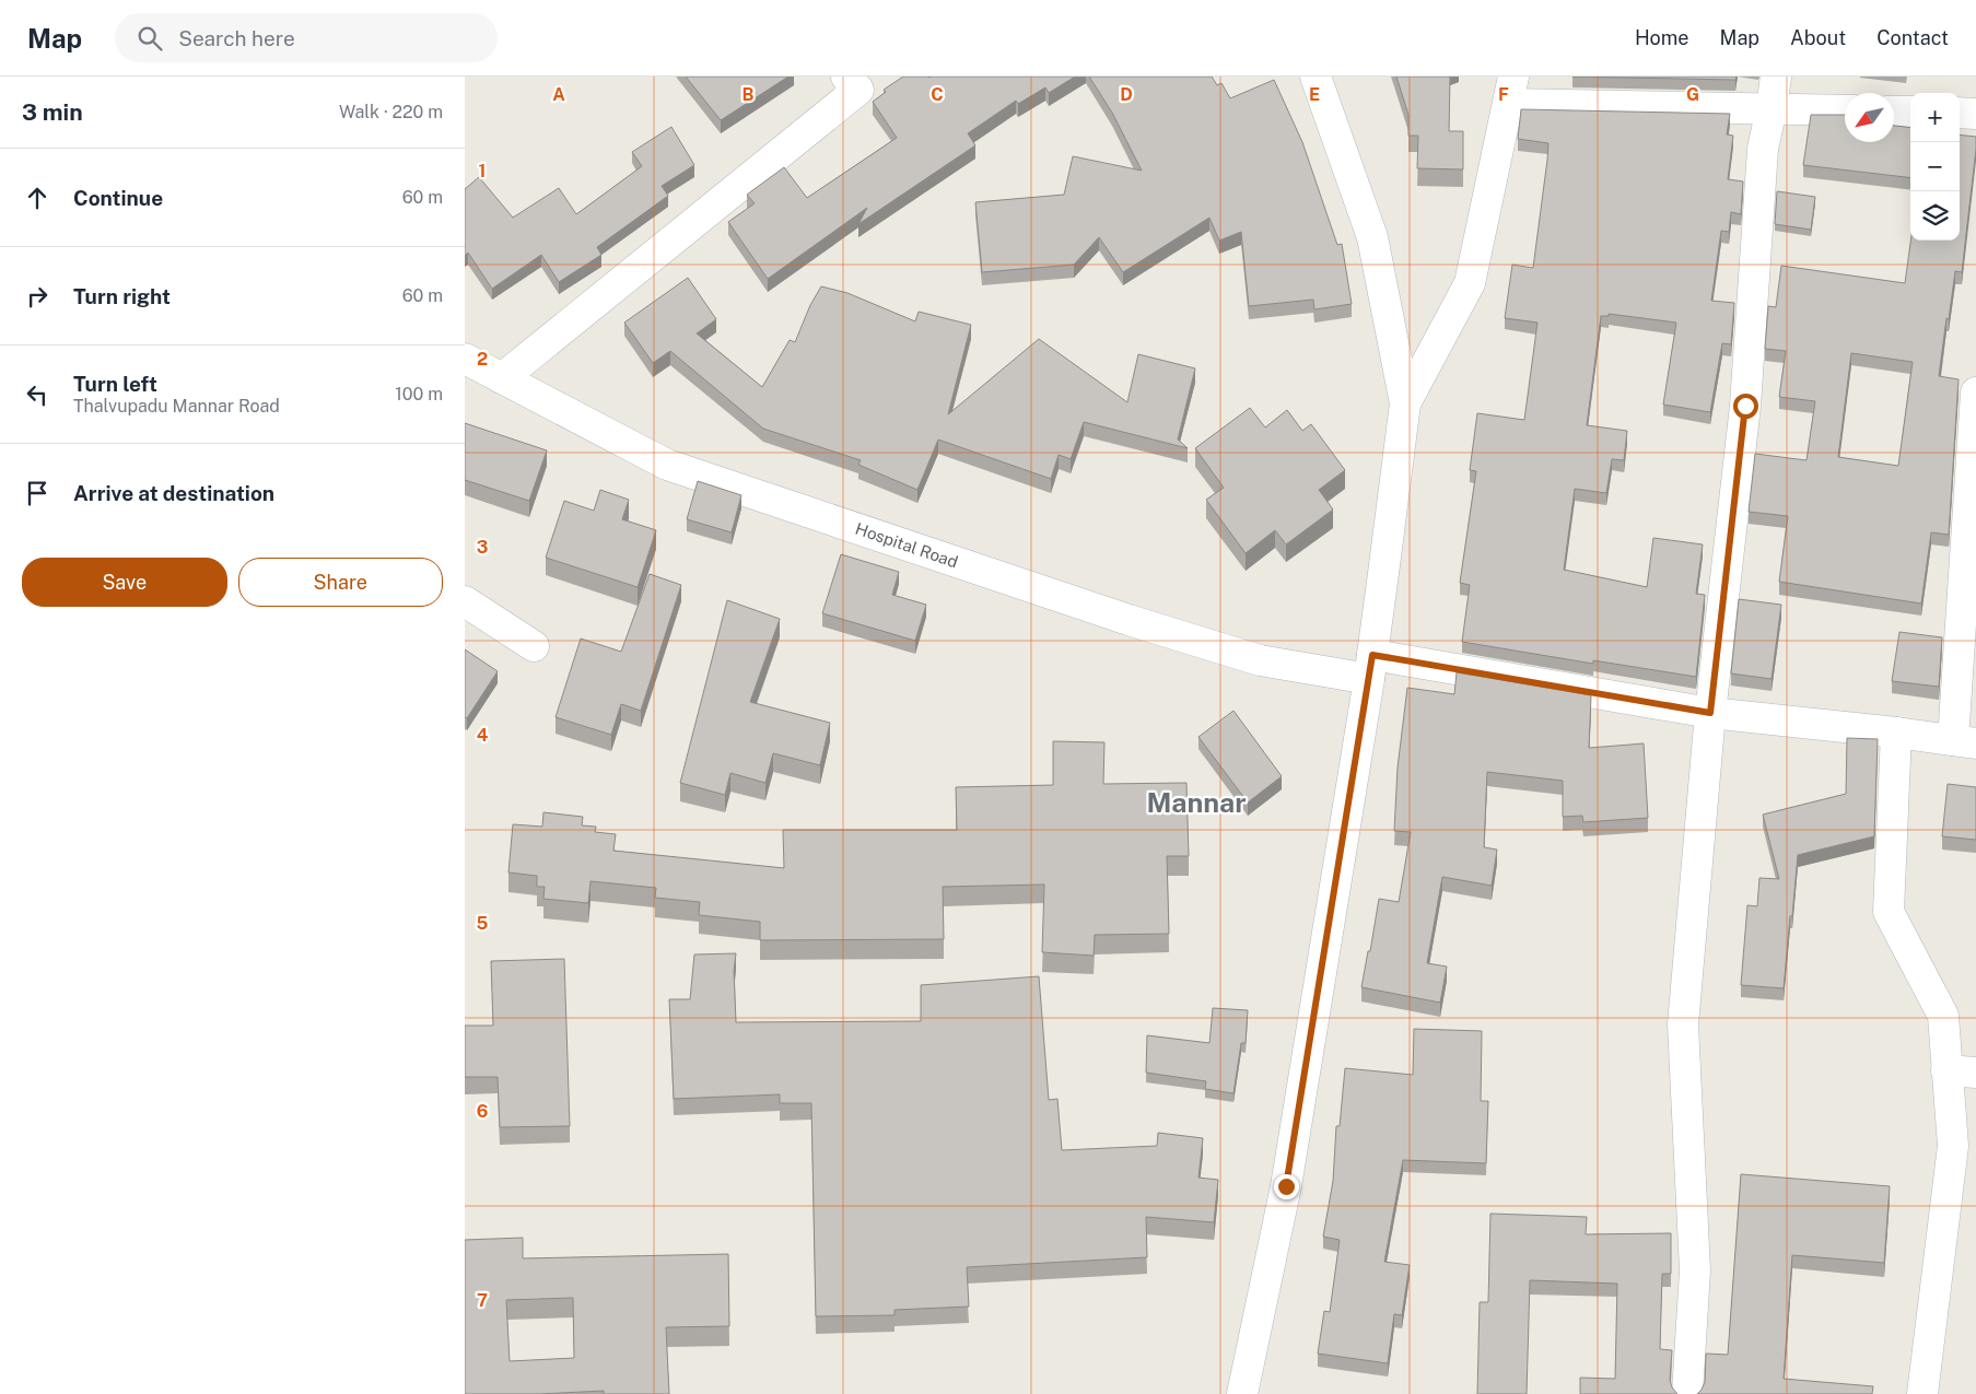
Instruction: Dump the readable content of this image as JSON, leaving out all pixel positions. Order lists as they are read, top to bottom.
{
  "streets": {
    "street": ["Hospital Road"]
  },
  "districts": ["Mannar"],
  "north": "bottom left",
  "page": {
    "header": "Map",
    "search": "Search here",
    "nav": [
      "Home",
      "Map",
      "About",
      "Contact"
    ],
    "heading": ["3 min", "Walk · 220 m"],
    "map_buttons": ["+", "−"],
    "list": [
      ["Continue", "60 m"],
      ["Turn right", "60 m"],
      ["Turn left", "Thalvupadu Mannar Road", "100 m"],
      "Arrive at destination"
    ],
    "buttons": ["Save", "Share"]
  },
  "grid": {
    "columns": [
      "A",
      "B",
      "C",
      "D",
      "E",
      "F",
      "G"
    ],
    "rows": [
      "1",
      "2",
      "3",
      "4",
      "5",
      "6",
      "7"
    ]
  }
}
